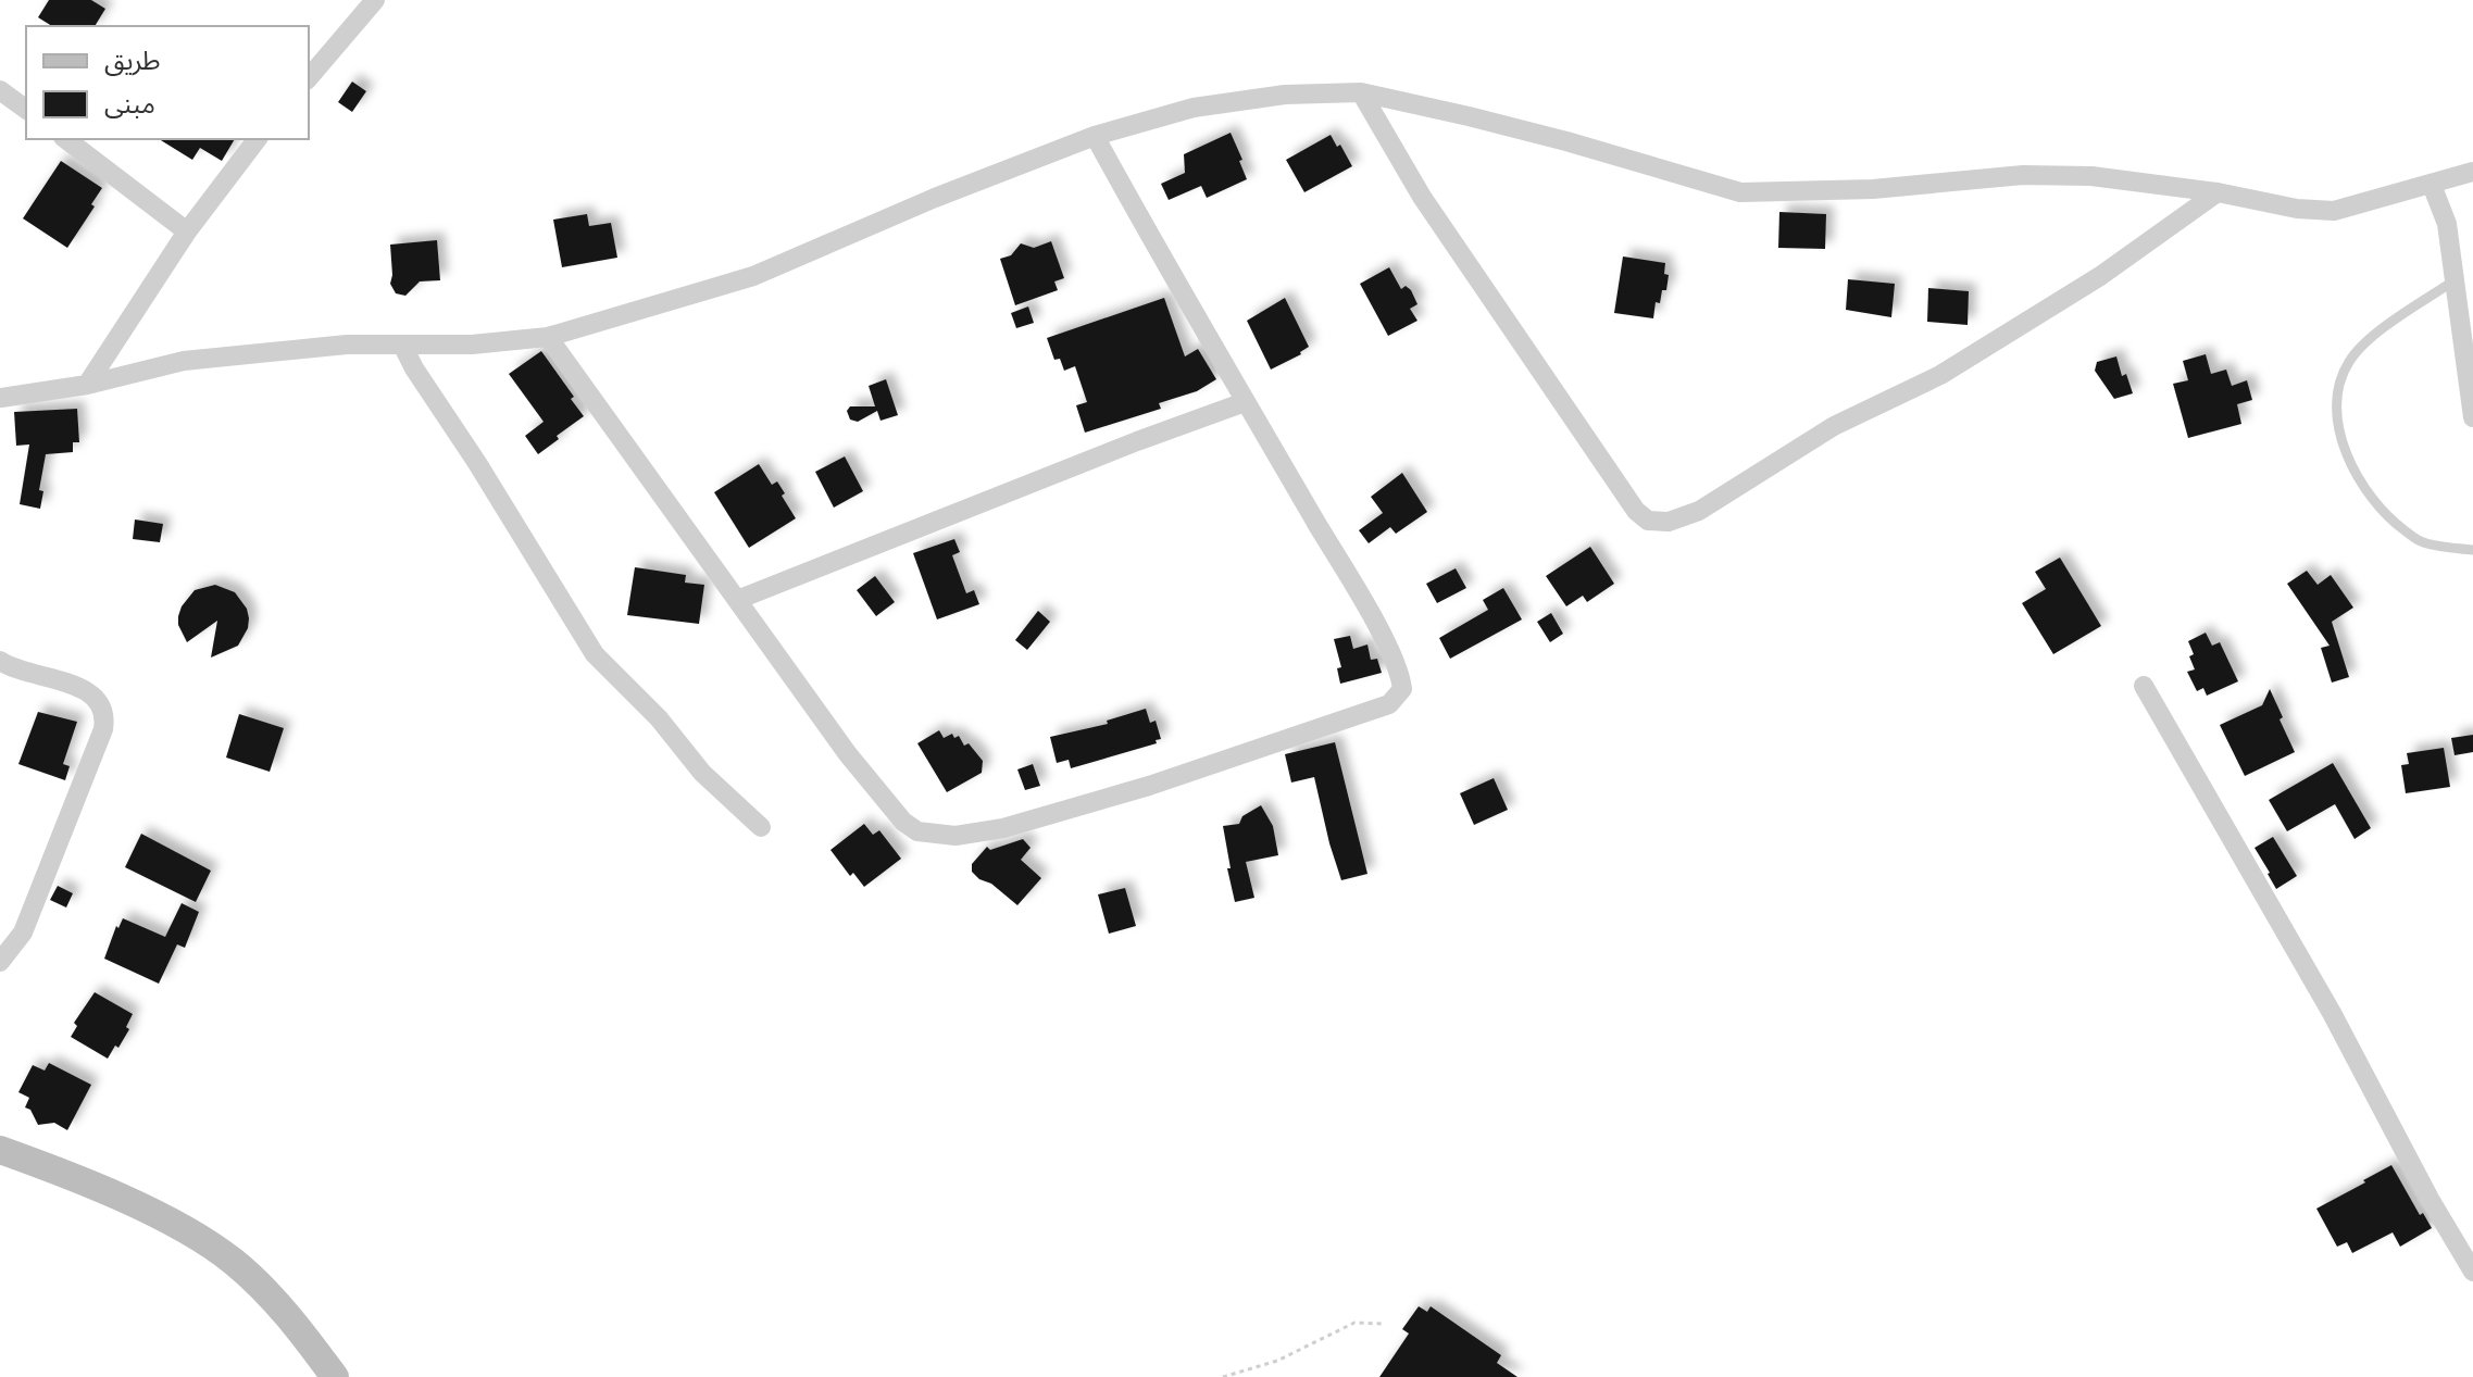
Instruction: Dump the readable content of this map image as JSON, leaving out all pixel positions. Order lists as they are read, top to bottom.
{
  "legend": ["طريق", "مبنى"]
}
